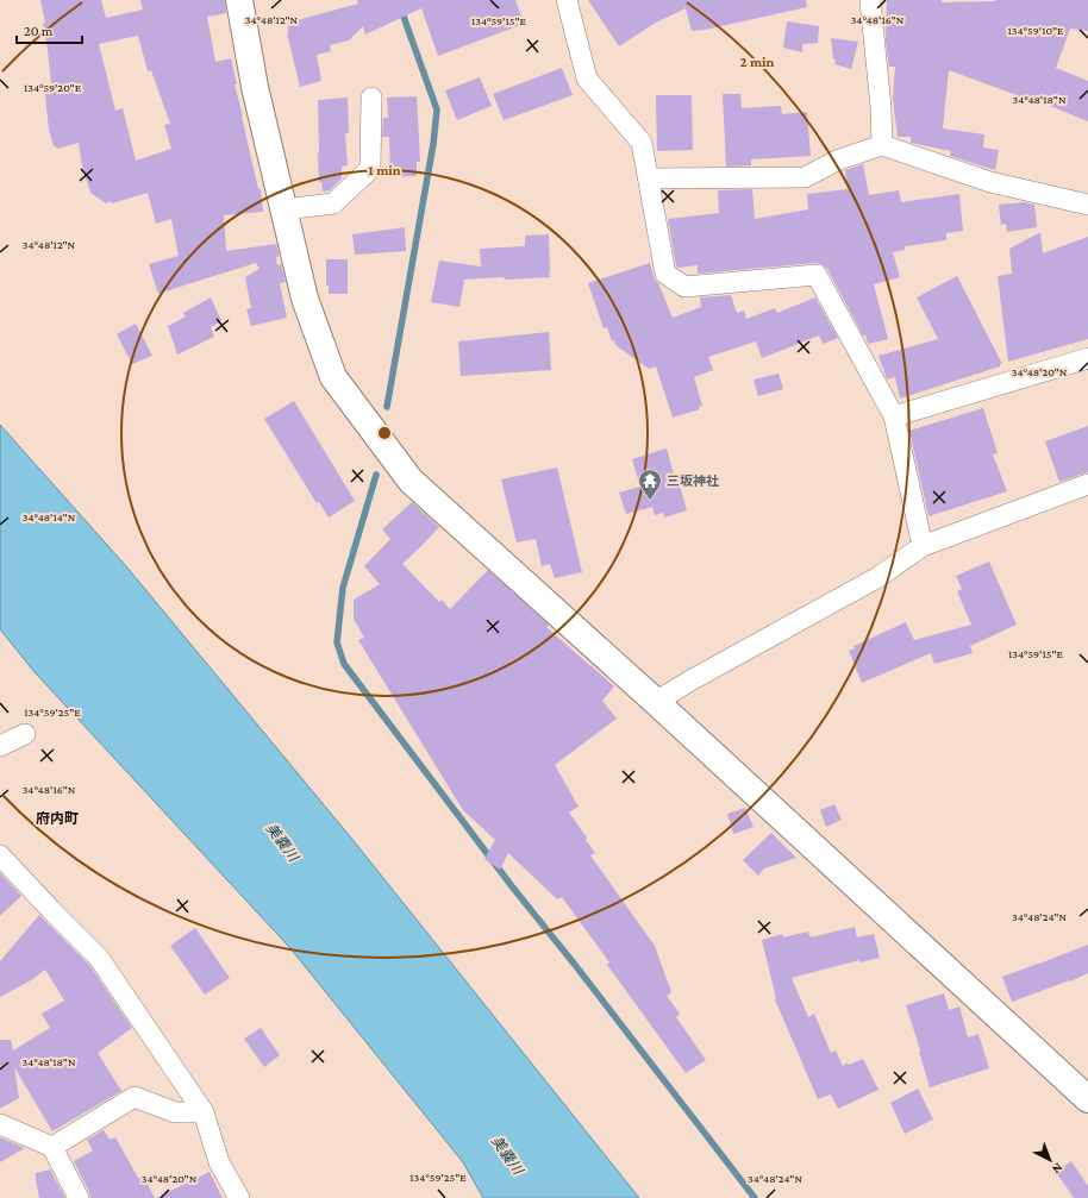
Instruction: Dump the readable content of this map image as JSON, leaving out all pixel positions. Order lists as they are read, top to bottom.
{
  "districts": ["府内町"],
  "water": ["美嚢川"],
  "places": {
    "temple": ["三坂神社"]
  },
  "scale_bar": "20 m",
  "north": "bottom right",
  "coordinates": [
    "34°48'12\"N",
    "34°48'16\"N",
    "134°59'15\"E",
    "134°59'10\"E",
    "134°59'20\"E",
    "34°48'18\"N",
    "34°48'20\"N",
    "34°48'14\"N",
    "134°59'25\"E",
    "34°48'24\"N"
  ],
  "rings": ["2 min", "1 min"]
}
